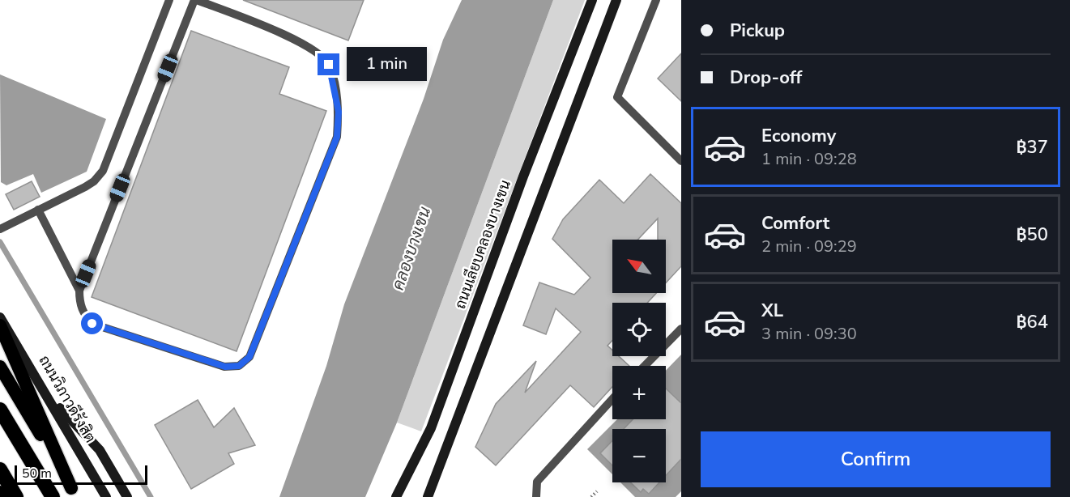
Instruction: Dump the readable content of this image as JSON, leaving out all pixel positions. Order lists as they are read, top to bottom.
{
  "streets": {
    "main road": ["ถนนเลียบคลองบางเขน", "ถนนวิภาวดีรังสิต"]
  },
  "water": ["คลองบางเขน"],
  "scale_bar": "50 m",
  "north": "top left",
  "page": {
    "banner": ["Pickup", "Drop-off"],
    "bubble": "1 min",
    "list": [
      {
        "name": "Economy",
        "note": "1 min · 09:28",
        "value": "฿37"
      },
      {
        "name": "Comfort",
        "note": "2 min · 09:29",
        "value": "฿50"
      },
      {
        "name": "XL",
        "note": "3 min · 09:30",
        "value": "฿64"
      }
    ],
    "map_buttons": ["+", "−"],
    "buttons": "Confirm",
    "scale": "50 m"
  }
}
